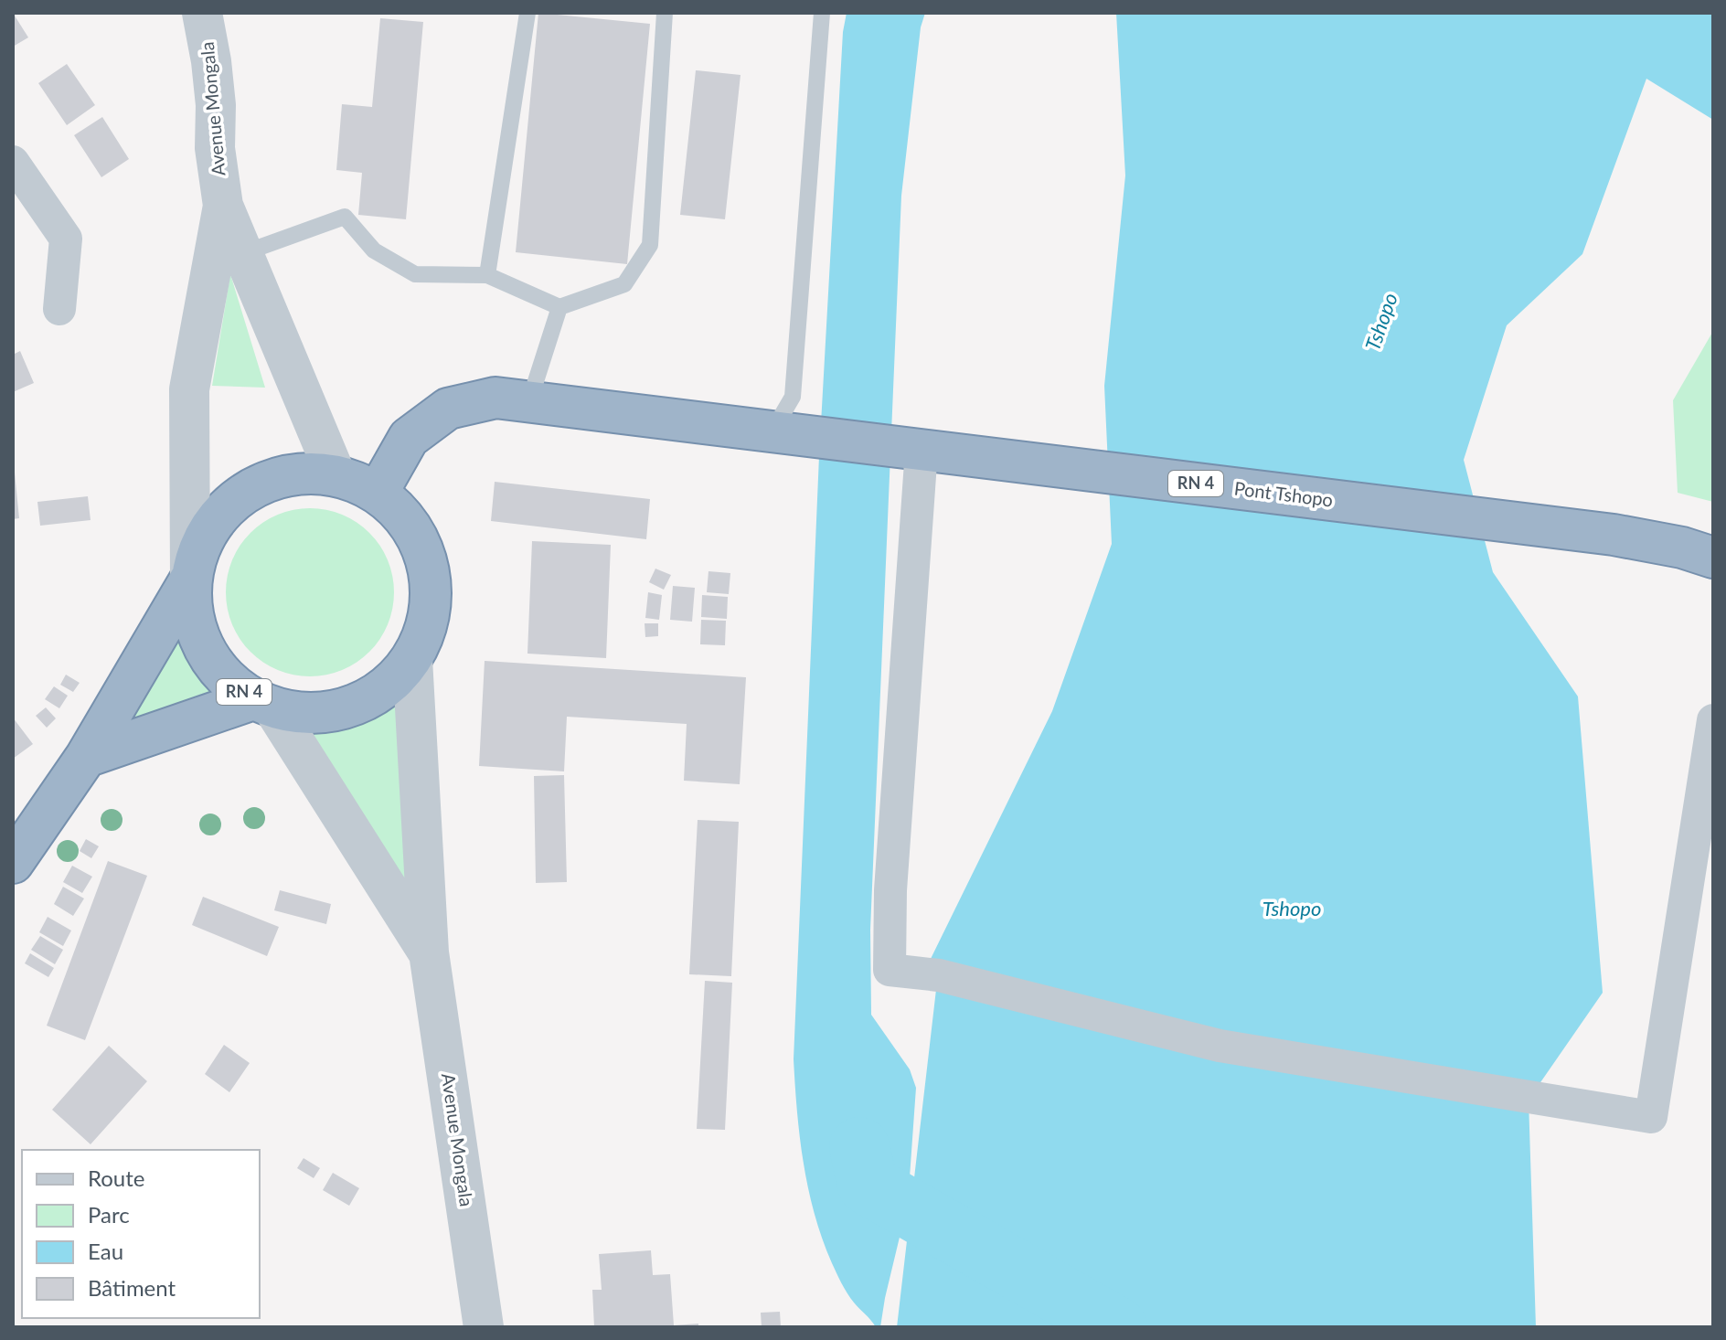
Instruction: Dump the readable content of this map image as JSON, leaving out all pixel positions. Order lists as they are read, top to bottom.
{
  "streets": {
    "highway": ["RN 4", "Pont Tshopo"],
    "street": ["Avenue Mongala"]
  },
  "crossings": [
    ["Avenue Mongala", "RN 4"],
    ["RN 4", "Pont Tshopo"]
  ],
  "water": ["Tshopo"],
  "legend": [
    "Route",
    "Parc",
    "Eau",
    "Bâtiment"
  ]
}
